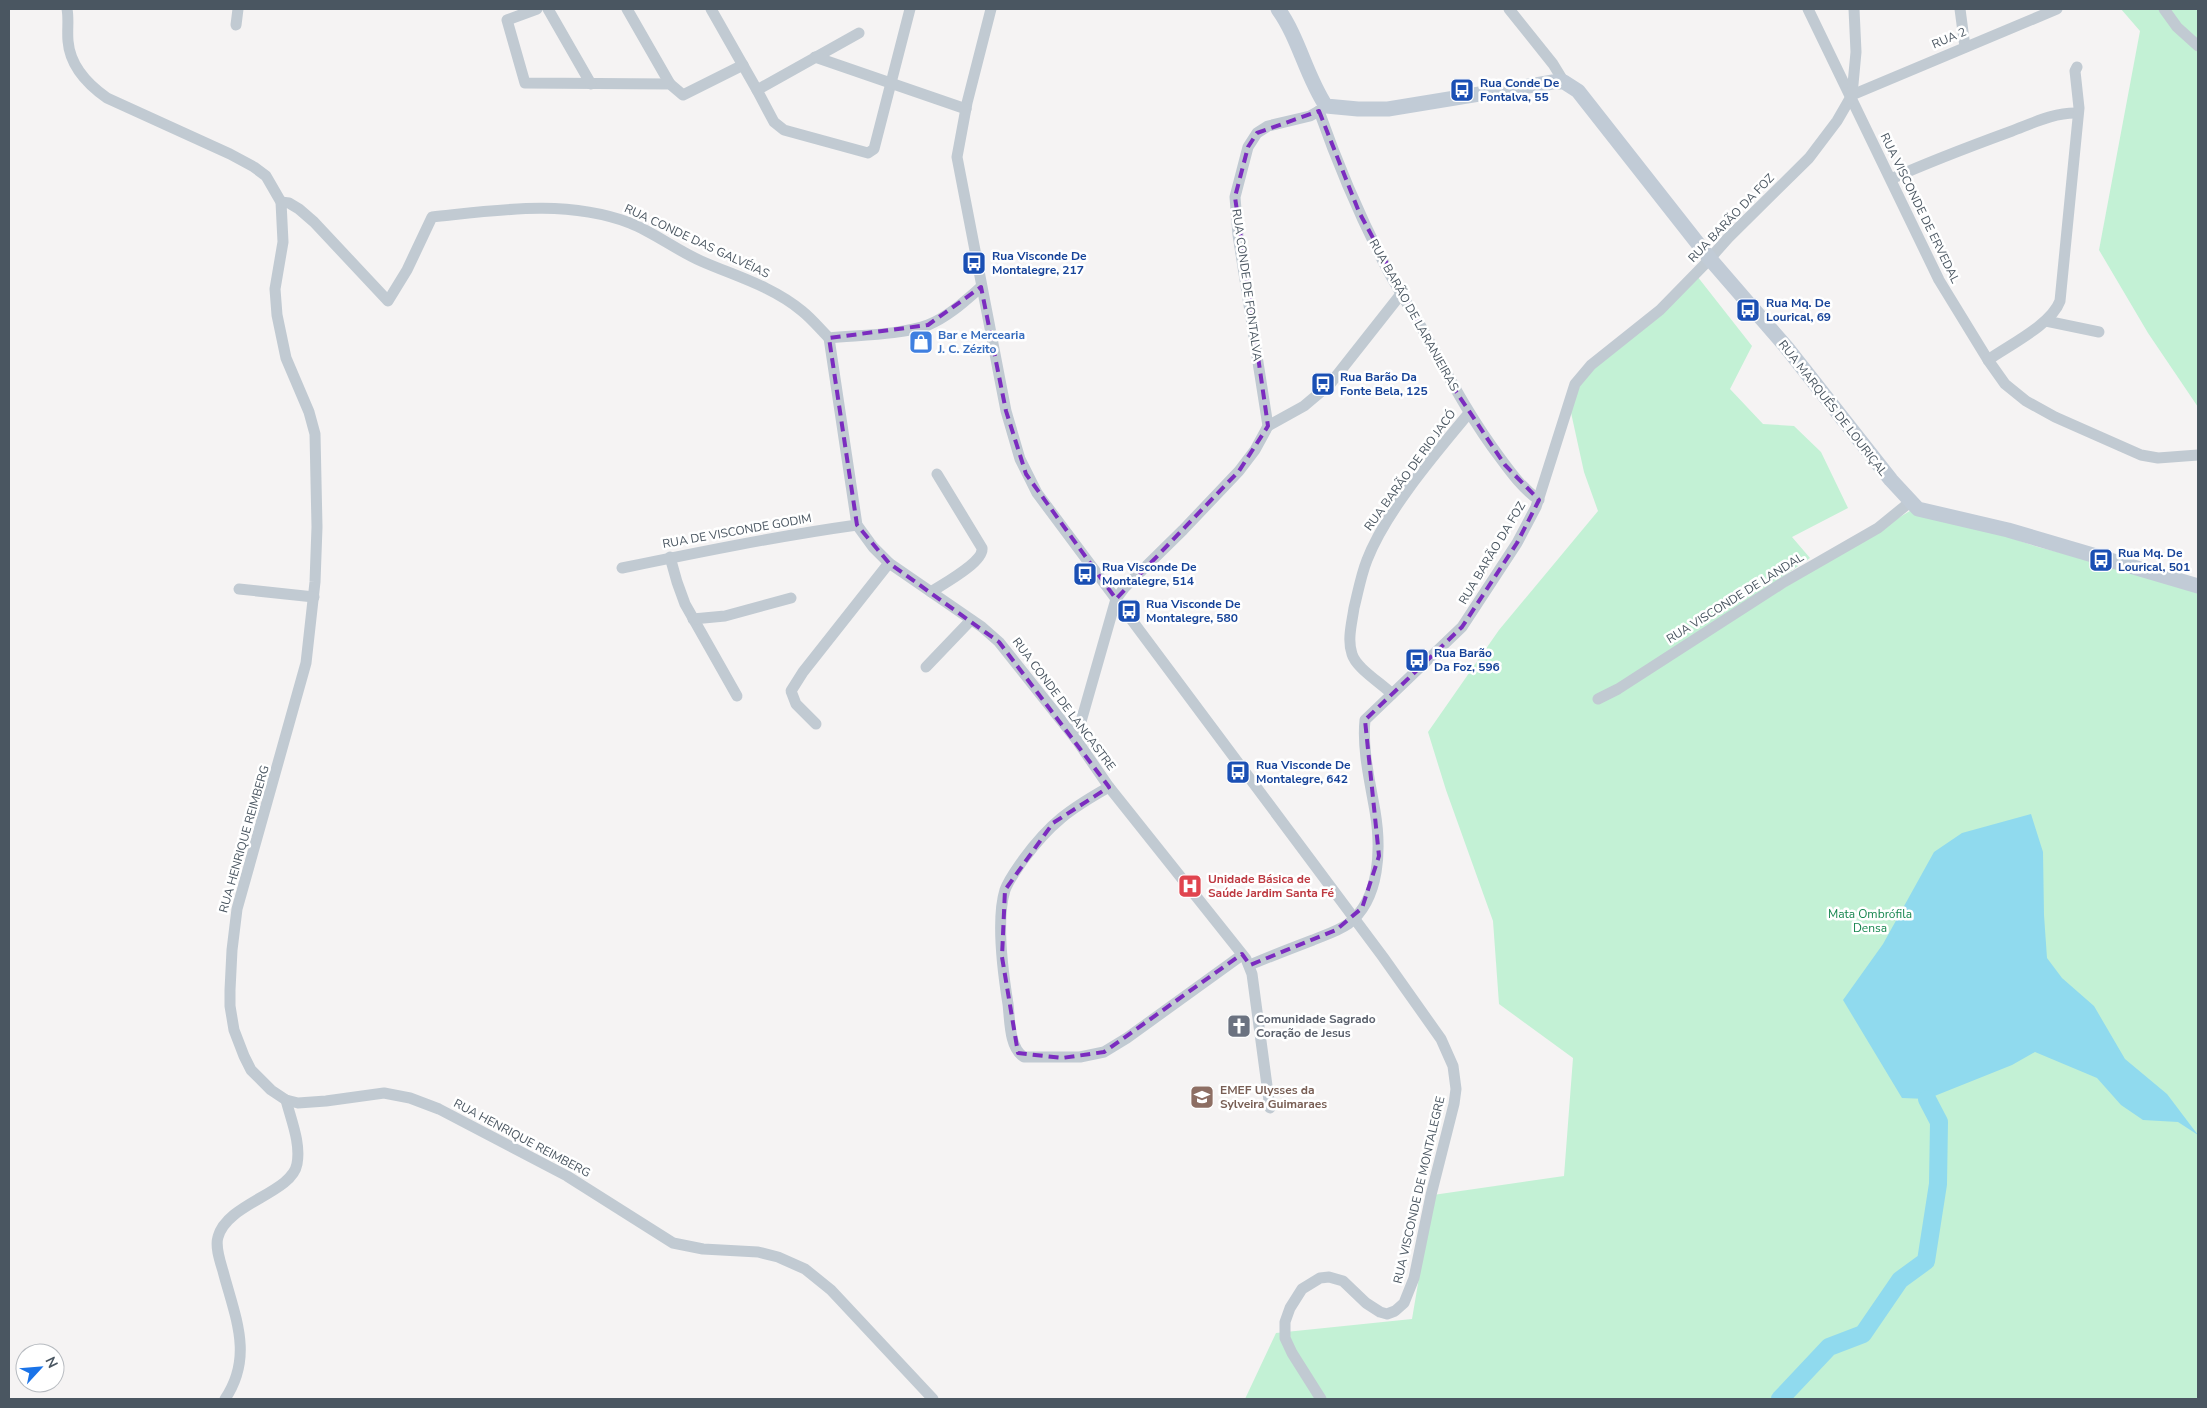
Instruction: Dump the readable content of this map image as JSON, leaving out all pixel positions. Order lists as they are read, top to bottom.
{
  "streets": {
    "main road": ["RUA CONDE DE FONTALVA", "RUA BARÃO DE LARANJEIRAS", "RUA MARQUÊS DE LOURIÇAL"],
    "street": [
      "RUA 2",
      "RUA VISCONDE DE ERVEDAL",
      "RUA BARÃO DA FOZ",
      "RUA CONDE DAS GALVÉIAS",
      "RUA BARÃO DE RIO JACÓ",
      "RUA DE VISCONDE GODIM",
      "RUA VISCONDE DE LANDAL",
      "RUA CONDE DE LANCASTRE",
      "RUA HENRIQUE REIMBERG",
      "RUA VISCONDE DE MONTALEGRE"
    ]
  },
  "crossings": [
    ["RUA 2", "RUA VISCONDE DE ERVEDAL"],
    ["RUA 2", "RUA BARÃO DA FOZ"],
    ["RUA VISCONDE DE ERVEDAL", "RUA BARÃO DA FOZ"],
    ["RUA BARÃO DA FOZ", "RUA BARÃO DE LARANJEIRAS"],
    ["RUA BARÃO DA FOZ", "RUA MARQUÊS DE LOURIÇAL"],
    ["RUA BARÃO DA FOZ", "RUA BARÃO DE RIO JACÓ"],
    ["RUA BARÃO DA FOZ", "RUA CONDE DE LANCASTRE"],
    ["RUA BARÃO DA FOZ", "RUA VISCONDE DE MONTALEGRE"],
    ["RUA CONDE DAS GALVÉIAS", "RUA CONDE DE LANCASTRE"],
    ["RUA CONDE DAS GALVÉIAS", "RUA HENRIQUE REIMBERG"],
    ["RUA CONDE DE FONTALVA", "RUA BARÃO DE LARANJEIRAS"],
    ["RUA CONDE DE FONTALVA", "RUA MARQUÊS DE LOURIÇAL"],
    ["RUA BARÃO DE LARANJEIRAS", "RUA BARÃO DE RIO JACÓ"],
    ["RUA MARQUÊS DE LOURIÇAL", "RUA VISCONDE DE LANDAL"],
    ["RUA DE VISCONDE GODIM", "RUA CONDE DE LANCASTRE"]
  ],
  "parks": ["Mata Ombrófila Densa"],
  "places": {
    "bus stop": [
      "Rua Conde De Fontalva, 55",
      "Rua Visconde De Montalegre, 217",
      "Rua Mq. De Lourical, 69",
      "Rua Barão Da Fonte Bela, 125",
      "Rua Mq. De Lourical, 501",
      "Rua Visconde De Montalegre, 514",
      "Rua Visconde De Montalegre, 580",
      "Rua Barão Da Foz, 596",
      "Rua Visconde De Montalegre, 642"
    ],
    "shop": ["Bar e Mercearia J. C. Zézito"],
    "hospital": ["Unidade Básica de Saúde Jardim Santa Fé"],
    "church": ["Comunidade Sagrado Coração de Jesus"],
    "school or university": ["EMEF Ulysses da Sylveira Guimaraes"]
  },
  "north": "top right"
}
